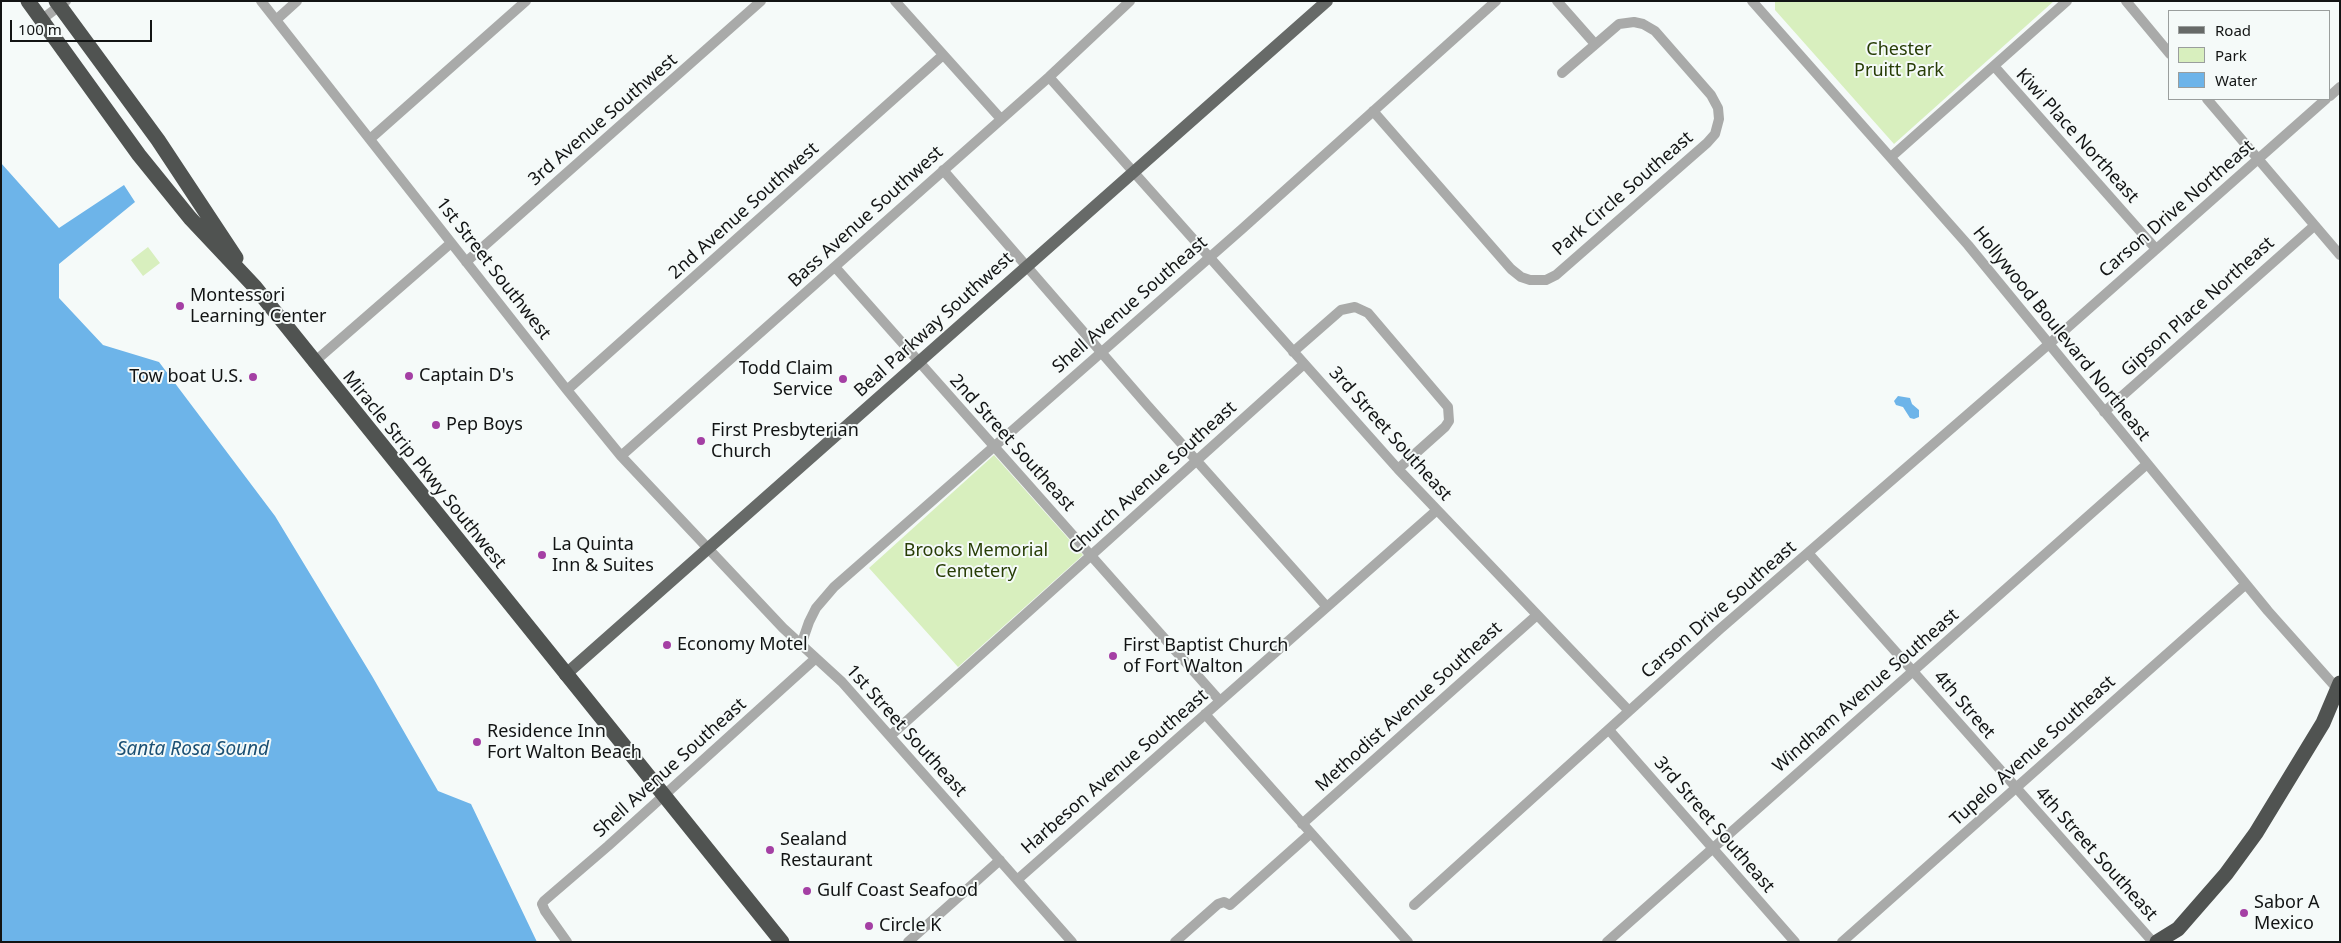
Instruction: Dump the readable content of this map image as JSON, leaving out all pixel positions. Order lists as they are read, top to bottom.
{
  "streets": {
    "highway": ["Miracle Strip Pkwy Southwest"],
    "main road": ["Beal Parkway Southwest"],
    "street": [
      "3rd Avenue Southwest",
      "Kiwi Place Northeast",
      "Park Circle Southeast",
      "Carson Drive Northeast",
      "2nd Avenue Southwest",
      "Bass Avenue Southwest",
      "1st Street Southwest",
      "Shell Avenue Southeast",
      "Gipson Place Northeast",
      "Hollywood Boulevard Northeast",
      "3rd Street Southeast",
      "2nd Street Southeast",
      "Church Avenue Southeast",
      "Carson Drive Southeast",
      "Windham Avenue Southeast",
      "4th Street",
      "Methodist Avenue Southeast",
      "1st Street Southeast",
      "Tupelo Avenue Southeast",
      "Harbeson Avenue Southeast",
      "4th Street Southeast"
    ]
  },
  "crossings": [
    ["3rd Avenue Southwest", "1st Street Southwest"],
    ["Kiwi Place Northeast", "Carson Drive Northeast"],
    ["Park Circle Southeast", "Shell Avenue Southeast"],
    ["Carson Drive Northeast", "Hollywood Boulevard Northeast"],
    ["Carson Drive Northeast", "Carson Drive Southeast"],
    ["2nd Avenue Southwest", "1st Street Southwest"],
    ["Bass Avenue Southwest", "1st Street Southwest"],
    ["Bass Avenue Southwest", "3rd Street Southeast"],
    ["Bass Avenue Southwest", "2nd Street Southeast"],
    ["1st Street Southwest", "Beal Parkway Southwest"],
    ["1st Street Southwest", "1st Street Southeast"],
    ["Shell Avenue Southeast", "3rd Street Southeast"],
    ["Shell Avenue Southeast", "2nd Street Southeast"],
    ["Shell Avenue Southeast", "Miracle Strip Pkwy Southwest"],
    ["Shell Avenue Southeast", "1st Street Southeast"],
    ["Gipson Place Northeast", "Hollywood Boulevard Northeast"],
    ["Beal Parkway Southwest", "3rd Street Southeast"],
    ["Beal Parkway Southwest", "2nd Street Southeast"],
    ["Beal Parkway Southwest", "Miracle Strip Pkwy Southwest"],
    ["Beal Parkway Southwest", "1st Street Southeast"],
    ["Hollywood Boulevard Northeast", "Carson Drive Southeast"],
    ["Hollywood Boulevard Northeast", "Windham Avenue Southeast"],
    ["Hollywood Boulevard Northeast", "Tupelo Avenue Southeast"],
    ["3rd Street Southeast", "Church Avenue Southeast"],
    ["3rd Street Southeast", "Carson Drive Southeast"],
    ["3rd Street Southeast", "Windham Avenue Southeast"],
    ["3rd Street Southeast", "Methodist Avenue Southeast"],
    ["3rd Street Southeast", "Harbeson Avenue Southeast"],
    ["2nd Street Southeast", "Church Avenue Southeast"],
    ["2nd Street Southeast", "Harbeson Avenue Southeast"],
    ["Church Avenue Southeast", "1st Street Southeast"],
    ["Carson Drive Southeast", "4th Street"],
    ["Windham Avenue Southeast", "4th Street"],
    ["4th Street", "Tupelo Avenue Southeast"],
    ["4th Street", "4th Street Southeast"],
    ["1st Street Southeast", "Harbeson Avenue Southeast"],
    ["Tupelo Avenue Southeast", "4th Street Southeast"]
  ],
  "water": ["Santa Rosa Sound"],
  "parks": ["Chester Pruitt Park", "Brooks Memorial Cemetery"],
  "places": [
    "Montessori Learning Center",
    "Captain D's",
    "Tow boat U.S.",
    "Todd Claim Service",
    "Pep Boys",
    "First Presbyterian Church",
    "La Quinta Inn & Suites",
    "Economy Motel",
    "First Baptist Church of Fort Walton",
    "Residence Inn Fort Walton Beach",
    "Sealand Restaurant",
    "Gulf Coast Seafood",
    "Sabor A Mexico",
    "Circle K"
  ],
  "legend": ["Road", "Park", "Water"],
  "scale_bar": "100 m"
}
